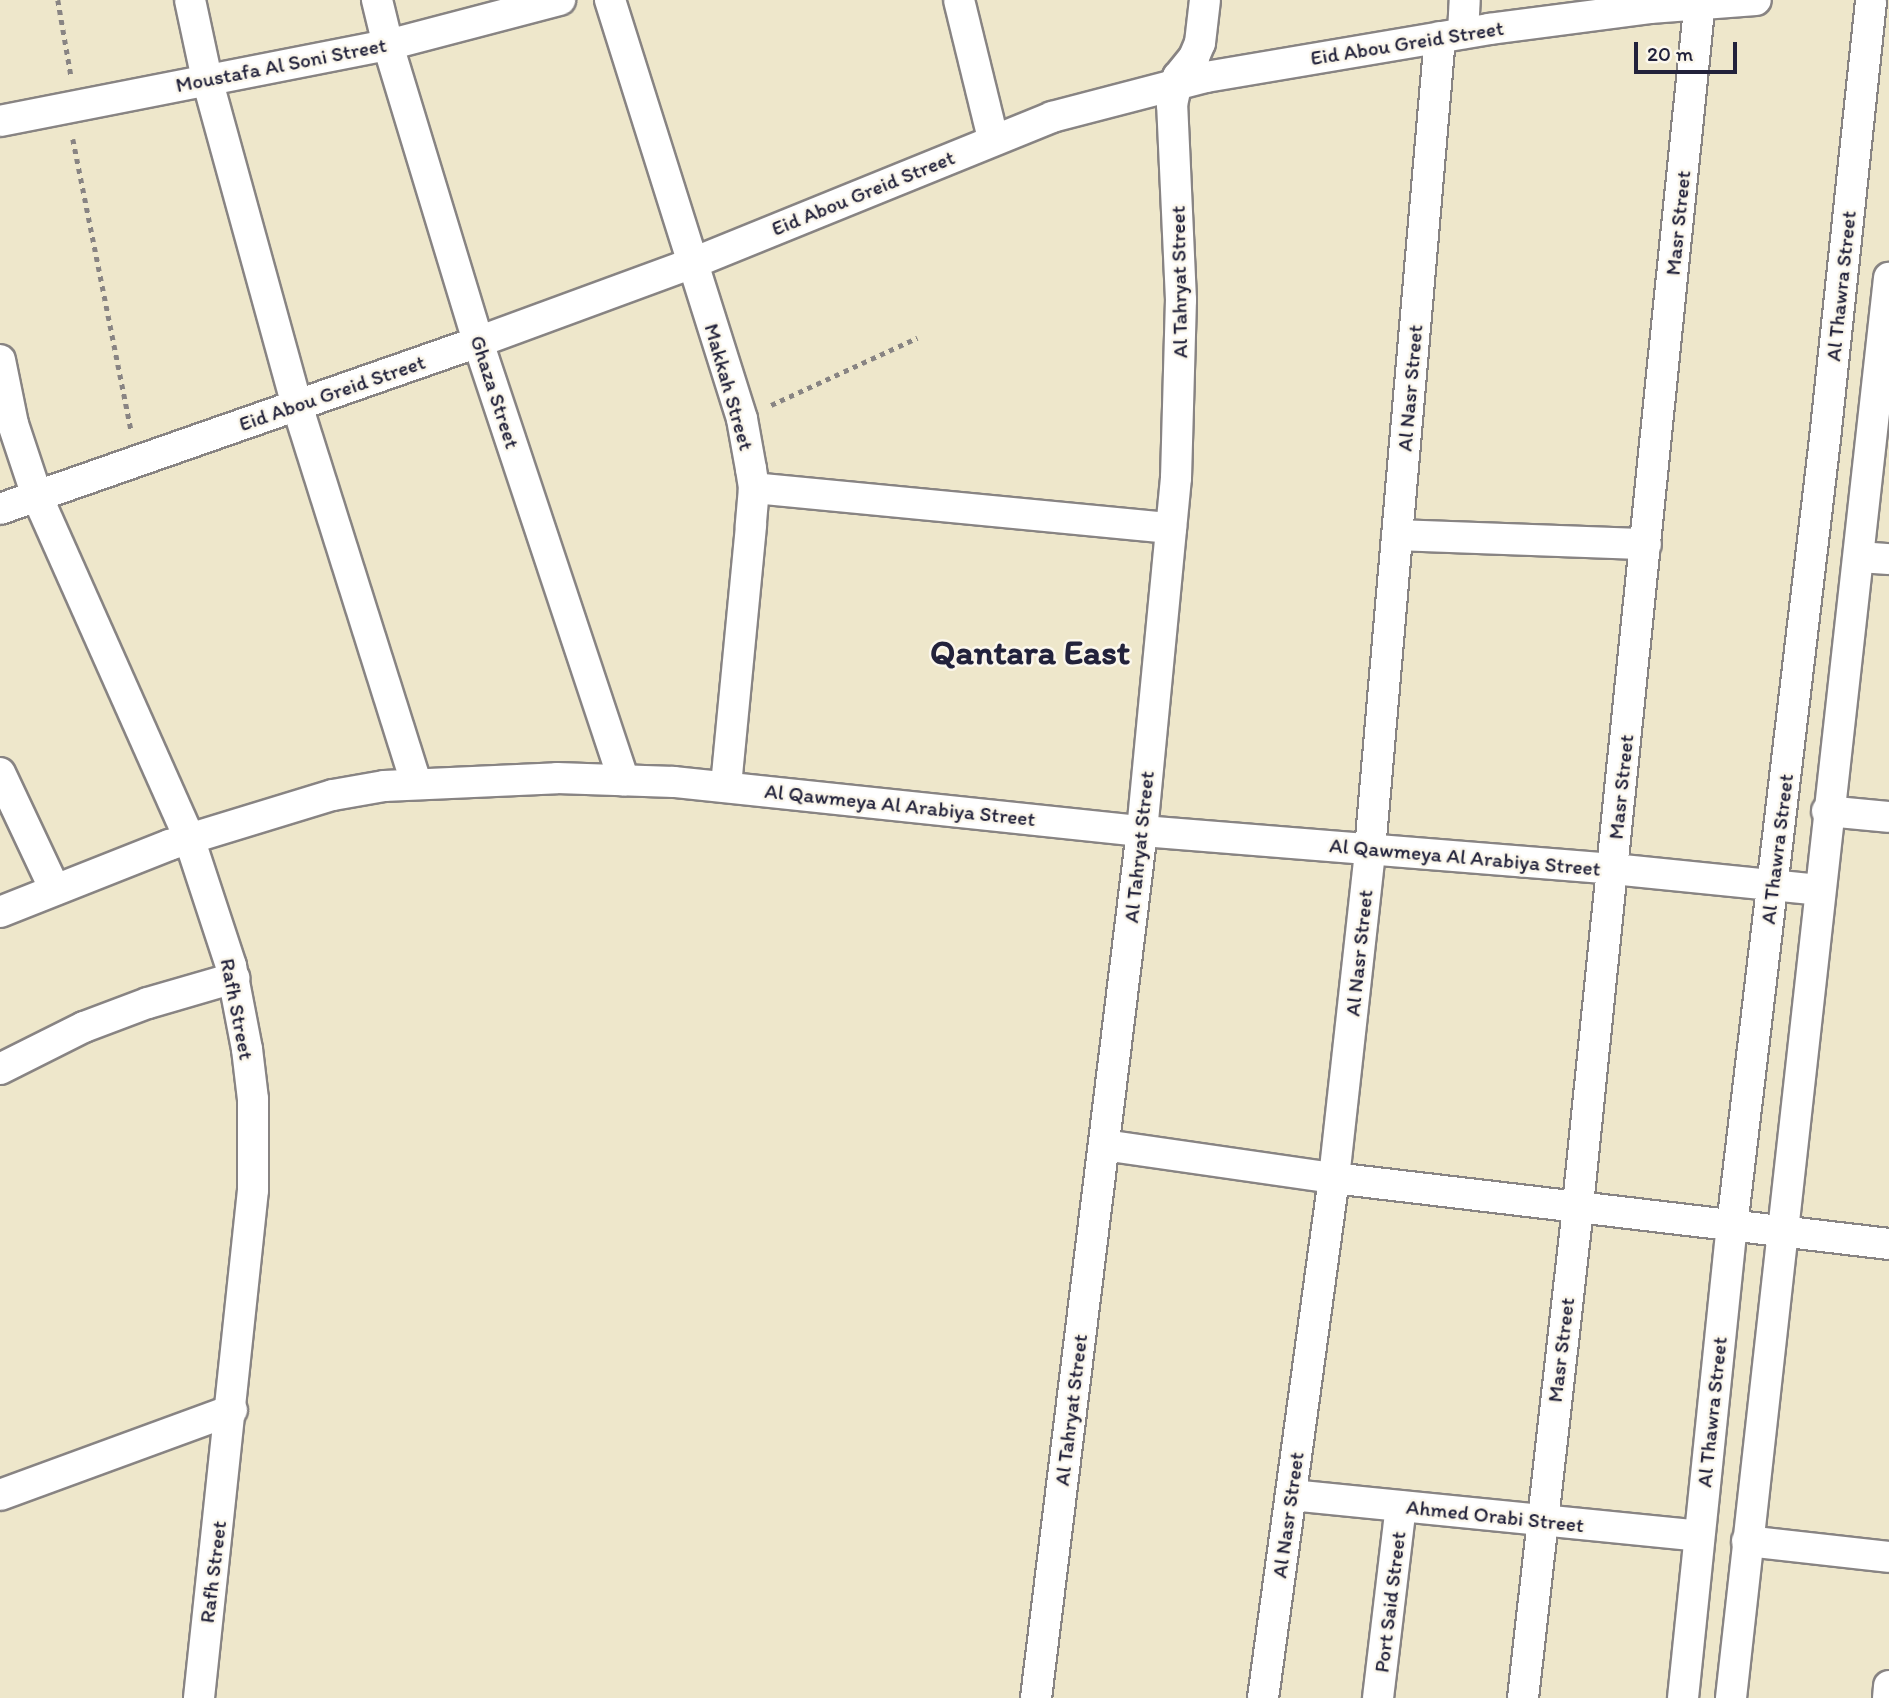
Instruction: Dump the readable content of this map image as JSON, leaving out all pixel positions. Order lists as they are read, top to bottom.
{
  "streets": {
    "street": [
      "Eid Abou Greid Street",
      "Moustafa Al Soni Street",
      "Masr Street",
      "Al Tahryat Street",
      "Al Thawra Street",
      "Makkah Street",
      "Al Nasr Street",
      "Ghaza Street",
      "Al Qawmeya Al Arabiya Street",
      "Rafh Street",
      "Ahmed Orabi Street",
      "Port Said Street"
    ]
  },
  "crossings": [
    ["Eid Abou Greid Street", "Masr Street"],
    ["Eid Abou Greid Street", "Al Tahryat Street"],
    ["Eid Abou Greid Street", "Makkah Street"],
    ["Eid Abou Greid Street", "Al Nasr Street"],
    ["Eid Abou Greid Street", "Ghaza Street"],
    ["Eid Abou Greid Street", "Rafh Street"],
    ["Moustafa Al Soni Street", "Ghaza Street"],
    ["Masr Street", "Al Qawmeya Al Arabiya Street"],
    ["Masr Street", "Ahmed Orabi Street"],
    ["Al Tahryat Street", "Al Qawmeya Al Arabiya Street"],
    ["Al Thawra Street", "Al Qawmeya Al Arabiya Street"],
    ["Al Thawra Street", "Ahmed Orabi Street"],
    ["Makkah Street", "Al Qawmeya Al Arabiya Street"],
    ["Al Nasr Street", "Al Qawmeya Al Arabiya Street"],
    ["Al Nasr Street", "Ahmed Orabi Street"],
    ["Ghaza Street", "Al Qawmeya Al Arabiya Street"],
    ["Al Qawmeya Al Arabiya Street", "Rafh Street"],
    ["Ahmed Orabi Street", "Port Said Street"]
  ],
  "districts": ["Qantara East"],
  "scale_bar": "20 m"
}
